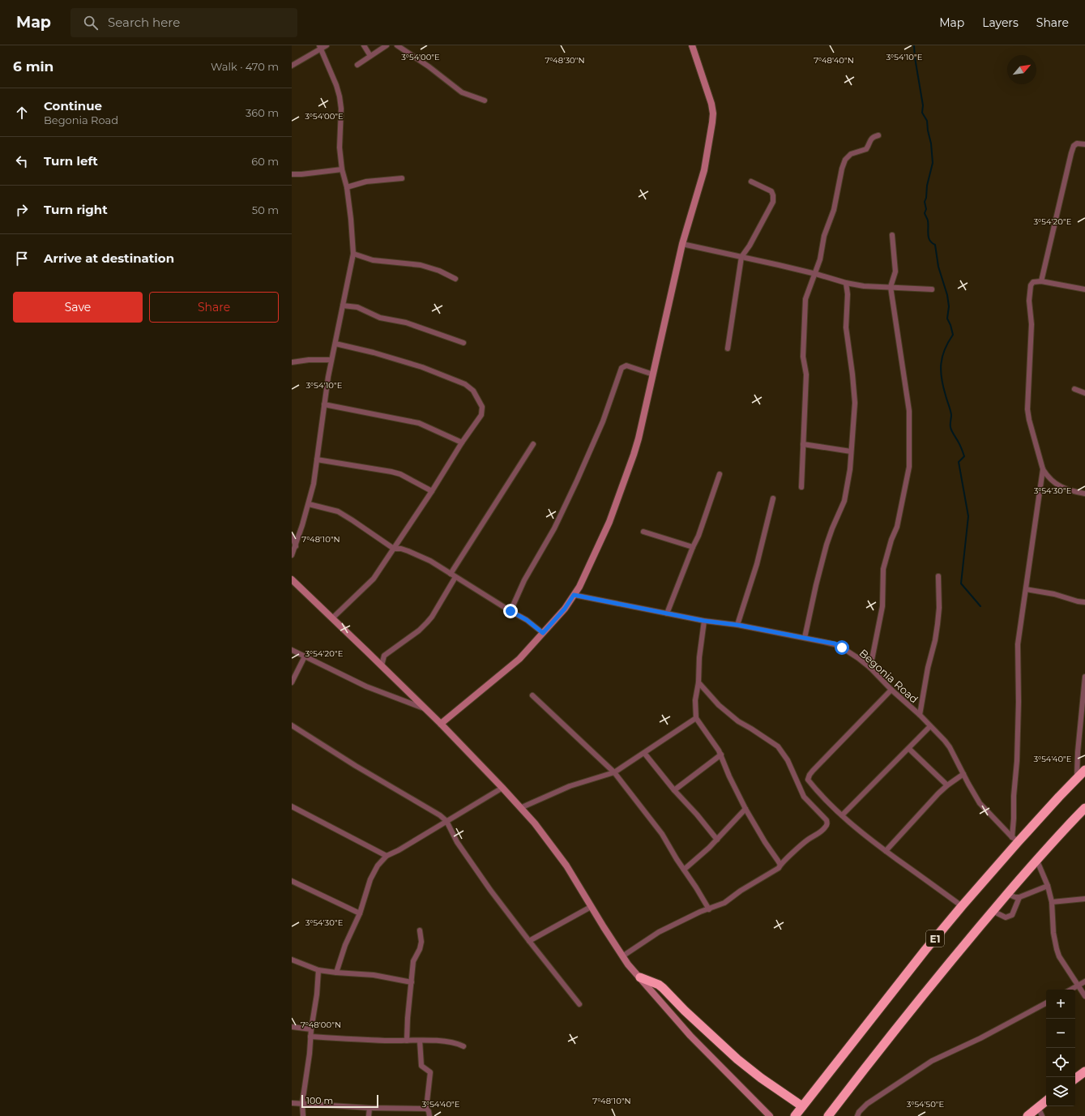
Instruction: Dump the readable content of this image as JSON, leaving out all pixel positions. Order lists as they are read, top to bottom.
{
  "streets": {
    "highway": ["E1"],
    "street": ["Begonia Road"]
  },
  "crossings": [
    ["Begonia Road", "E1"]
  ],
  "scale_bar": "100 m",
  "north": "top right",
  "page": {
    "header": "Map",
    "search": "Search here",
    "nav": ["Map", "Layers", "Share"],
    "heading": ["6 min", "Walk · 470 m"],
    "list": [
      ["Continue", "Begonia Road", "360 m"],
      ["Turn left", "60 m"],
      ["Turn right", "50 m"],
      "Arrive at destination"
    ],
    "buttons": ["Save", "Share"],
    "map_buttons": ["+", "−"],
    "scale": "100 m"
  },
  "coordinates": [
    "3°54'00\"E",
    "3°54'10\"E",
    "7°48'30\"N",
    "7°48'40\"N",
    "3°54'20\"E",
    "3°54'30\"E",
    "7°48'10\"N",
    "3°54'40\"E",
    "7°48'00\"N",
    "3°54'50\"E"
  ]
}
